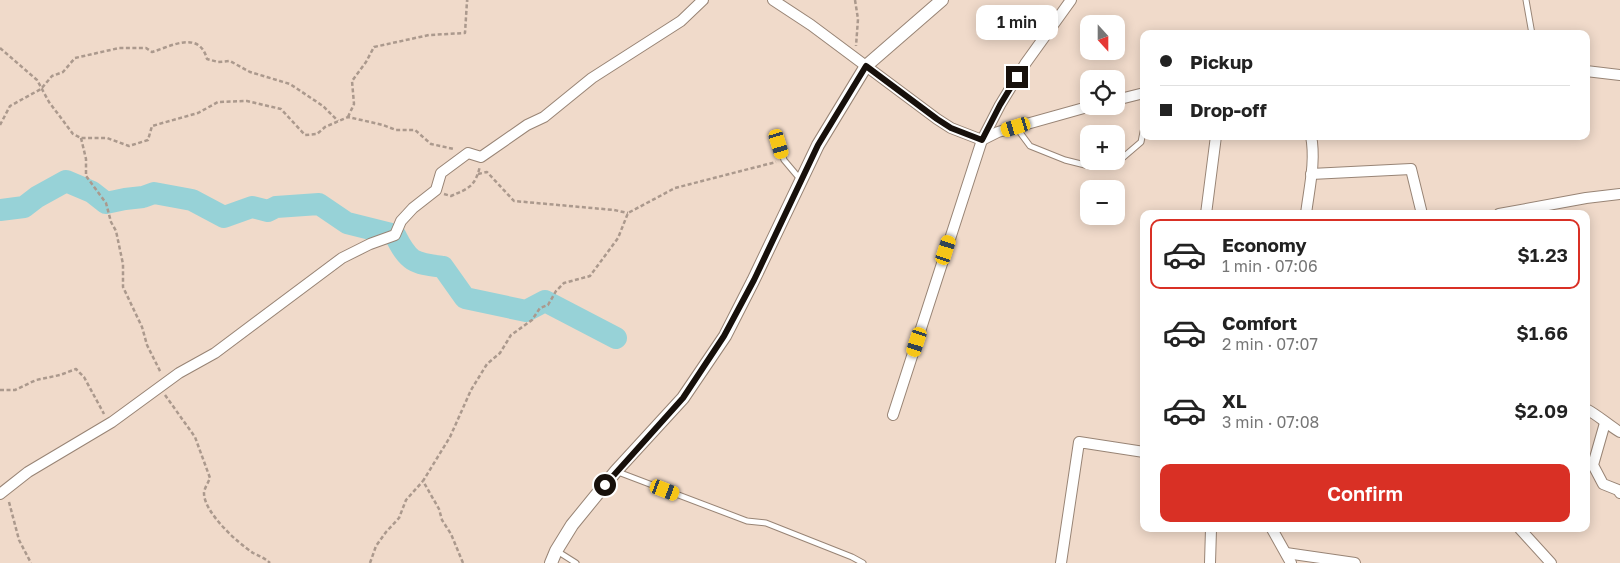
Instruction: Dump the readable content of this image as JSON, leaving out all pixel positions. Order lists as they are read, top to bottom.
{
  "north": "bottom",
  "page": {
    "bubble": "1 min",
    "map_buttons": ["+", "−"],
    "banner": ["Pickup", "Drop-off"],
    "list": [
      {
        "name": "Economy",
        "note": "1 min · 07:06",
        "value": "$1.23"
      },
      {
        "name": "Comfort",
        "note": "2 min · 07:07",
        "value": "$1.66"
      },
      {
        "name": "XL",
        "note": "3 min · 07:08",
        "value": "$2.09"
      }
    ],
    "buttons": "Confirm"
  }
}
